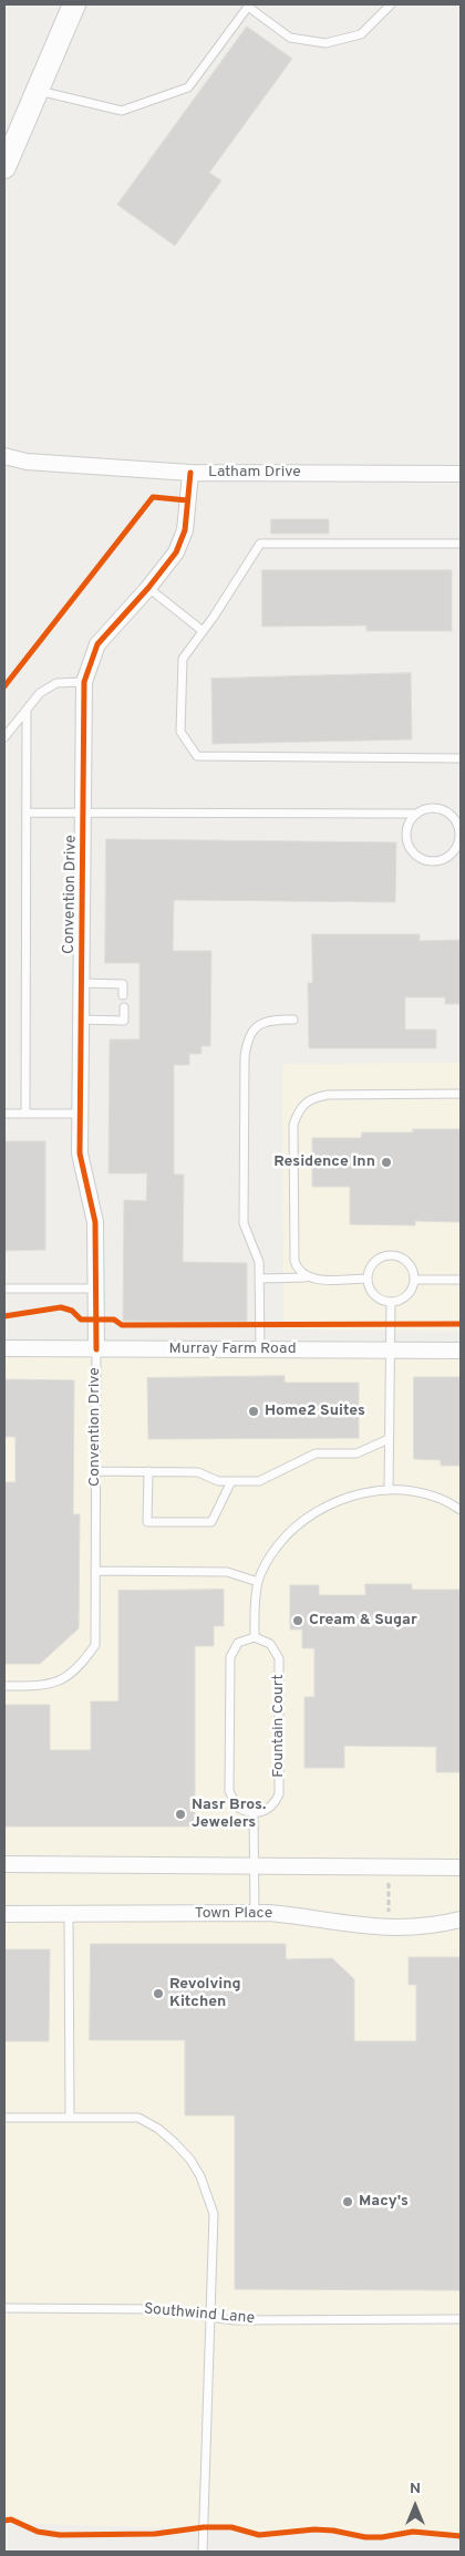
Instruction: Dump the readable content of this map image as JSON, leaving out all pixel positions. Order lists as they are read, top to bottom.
{
  "streets": {
    "street": [
      "Latham Drive",
      "Convention Drive",
      "Murray Farm Road",
      "Town Place"
    ],
    "lane": ["Fountain Court", "Southwind Lane"]
  },
  "crossings": [
    ["Latham Drive", "Convention Drive"],
    ["Convention Drive", "Murray Farm Road"]
  ],
  "places": [
    "Residence Inn",
    "Home2 Suites",
    "Cream & Sugar",
    "Nasr Bros. Jewelers",
    "Revolving Kitchen",
    "Macy's"
  ],
  "north": "top"
}
